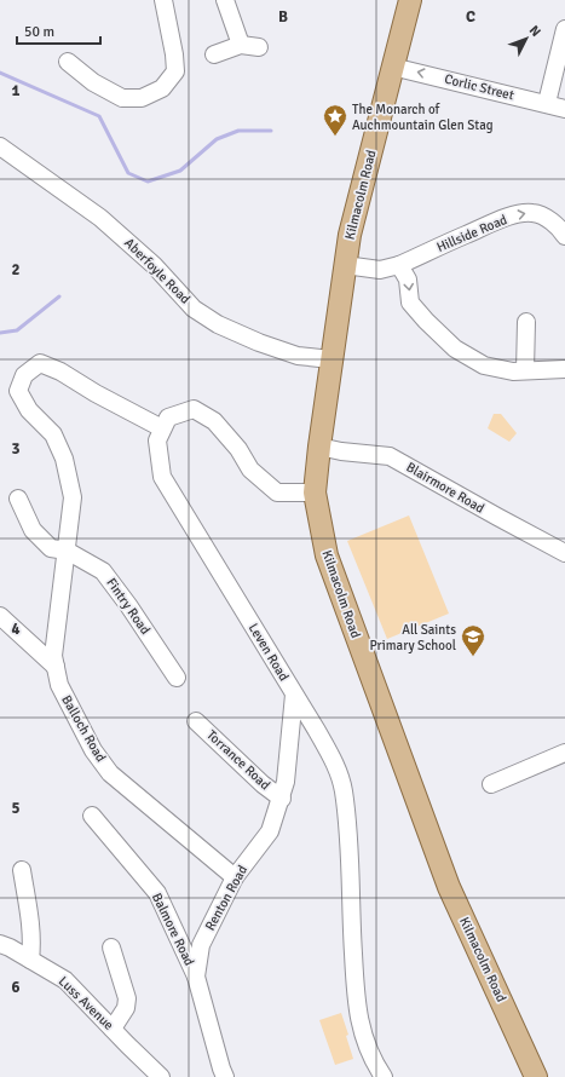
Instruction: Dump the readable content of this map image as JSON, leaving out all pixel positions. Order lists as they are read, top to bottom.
{
  "streets": {
    "main road": ["Kilmacolm Road"],
    "street": [
      "Corlic Street",
      "Hillside Road",
      "Aberfoyle Road",
      "Blairmore Road",
      "Fintry Road",
      "Leven Road",
      "Balloch Road",
      "Torrance Road",
      "Renton Road",
      "Balmore Road",
      "Luss Avenue"
    ]
  },
  "crossings": [
    ["Corlic Street", "Kilmacolm Road"],
    ["Kilmacolm Road", "Hillside Road"],
    ["Kilmacolm Road", "Aberfoyle Road"],
    ["Kilmacolm Road", "Blairmore Road"],
    ["Fintry Road", "Balloch Road"],
    ["Leven Road", "Balloch Road"],
    ["Leven Road", "Renton Road"],
    ["Balloch Road", "Renton Road"],
    ["Torrance Road", "Renton Road"],
    ["Renton Road", "Balmore Road"]
  ],
  "one_way": ["Corlic Street", "Hillside Road"],
  "places": {
    "place": ["The Monarch of Auchmountain Glen Stag"],
    "school or university": ["All Saints Primary School"]
  },
  "scale_bar": "50 m",
  "north": "top right",
  "grid": {
    "columns": ["B", "C"],
    "rows": [
      "1",
      "2",
      "3",
      "4",
      "5",
      "6"
    ]
  }
}
